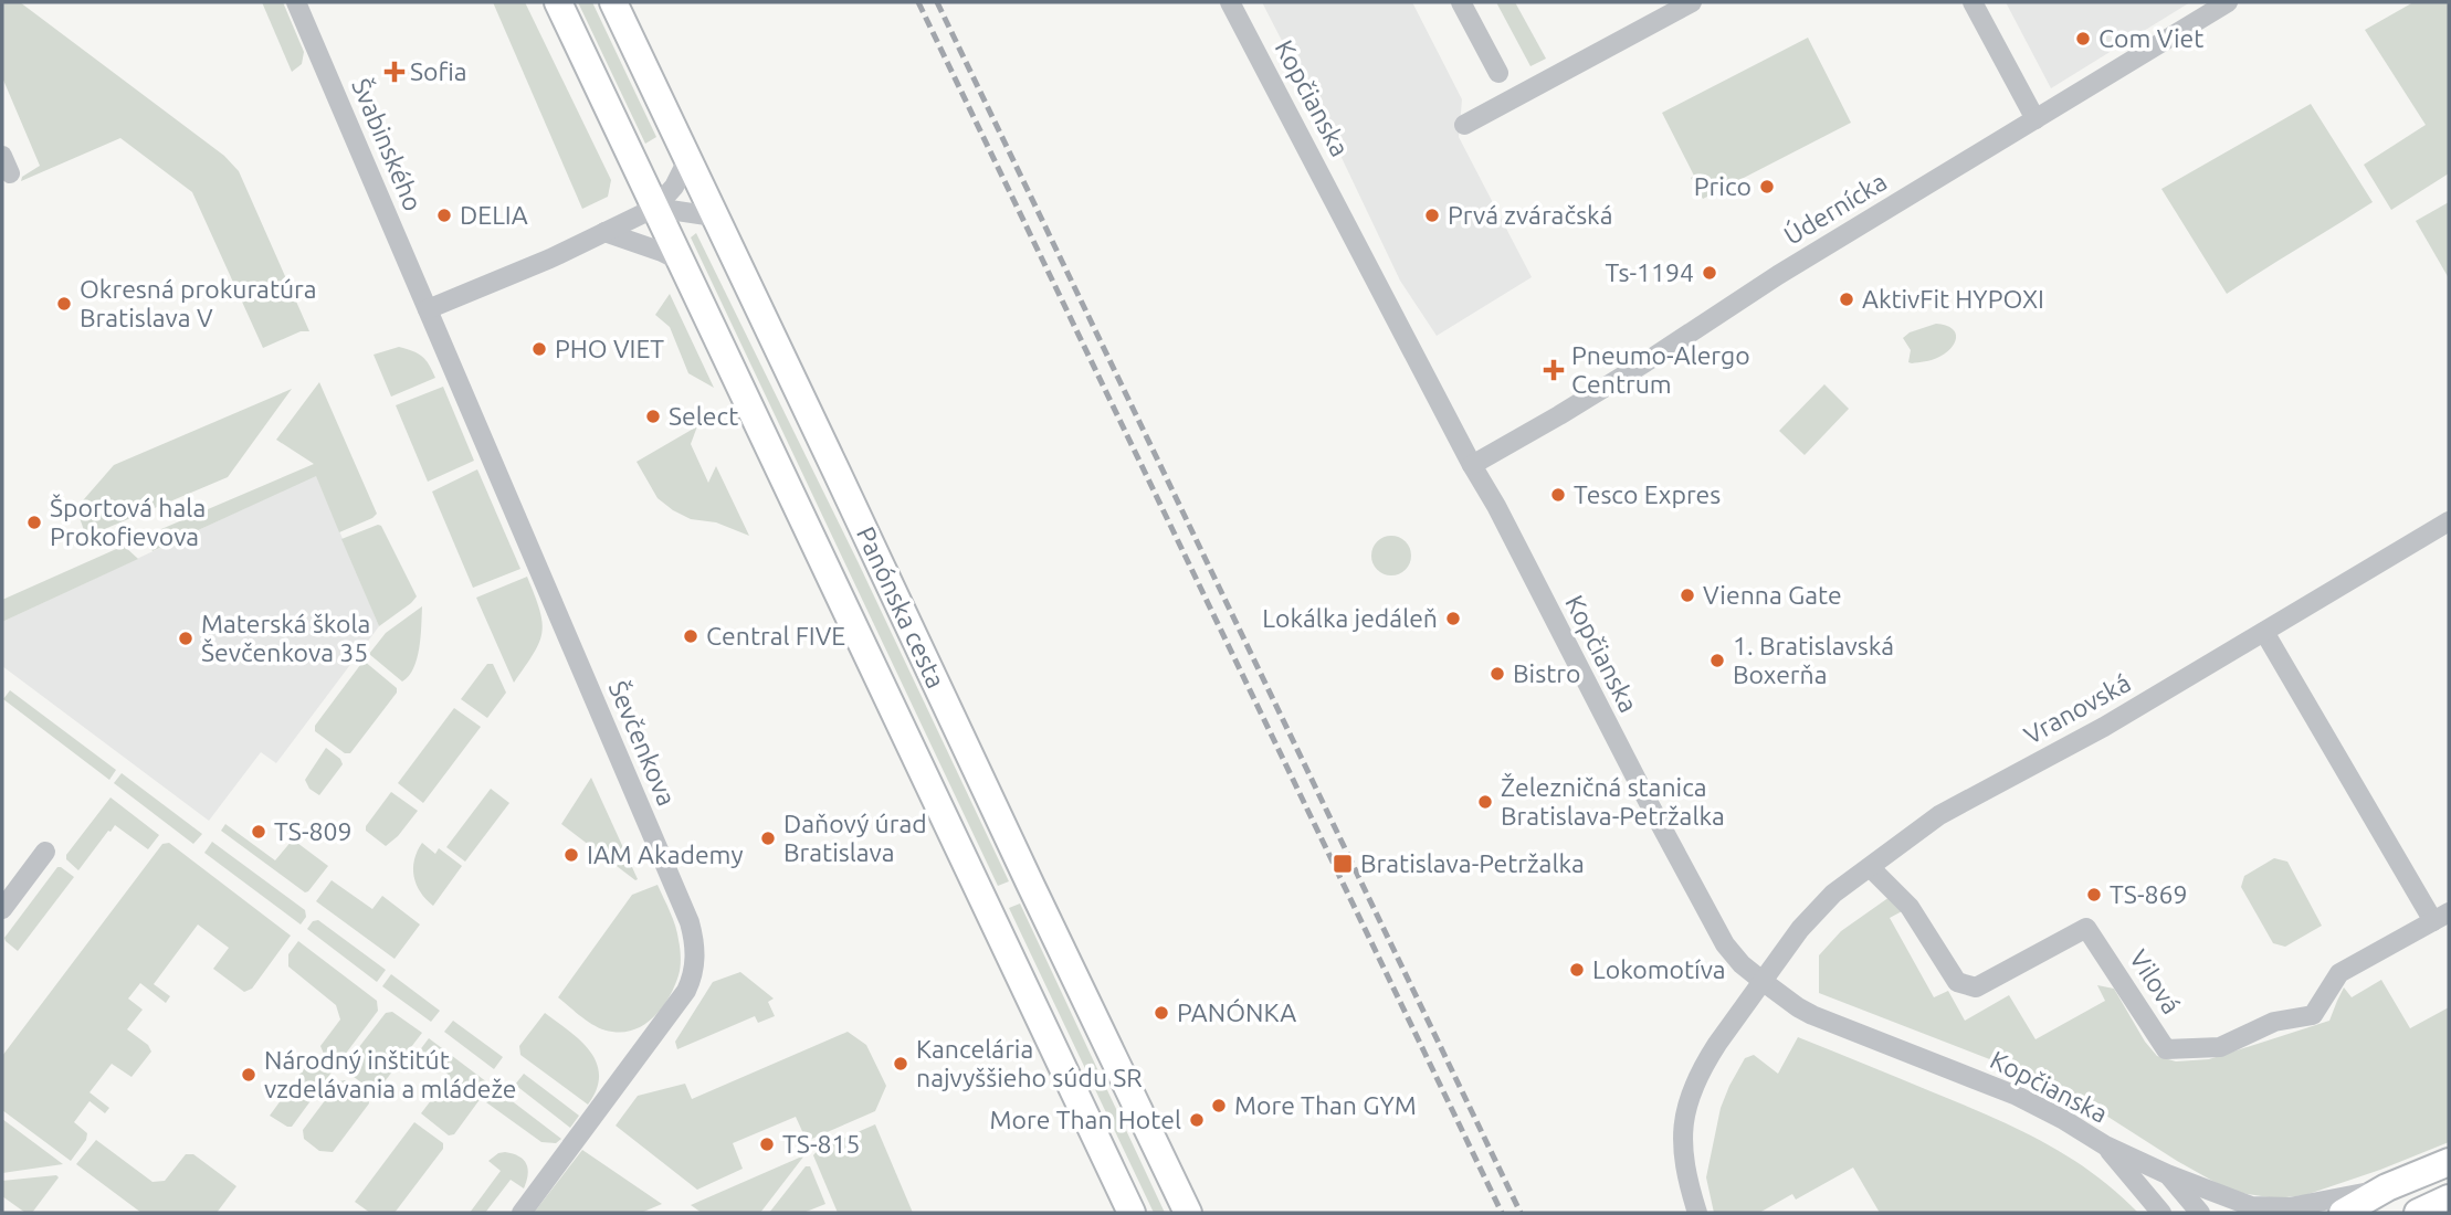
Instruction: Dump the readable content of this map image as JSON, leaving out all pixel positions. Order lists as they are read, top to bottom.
{
  "streets": {
    "main road": ["Panónska cesta"],
    "street": [
      "Kopčianska",
      "Švabinského",
      "Údernícka",
      "Vranovská",
      "Ševčenkova",
      "Vilová"
    ]
  },
  "crossings": [
    ["Kopčianska", "Údernícka"],
    ["Kopčianska", "Vranovská"],
    ["Švabinského", "Ševčenkova"],
    ["Vranovská", "Vilová"]
  ],
  "places": {
    "other": [
      "Com Viet",
      "Prico",
      "DELIA",
      "Prvá zváračská",
      "Ts-1194",
      "AktivFit HYPOXI",
      "Okresná prokuratúra Bratislava V",
      "PHO VIET",
      "Select",
      "Tesco Expres",
      "Športová hala Prokofievova",
      "Vienna Gate",
      "Lokálka jedáleň",
      "Central FIVE",
      "Materská škola Ševčenkova 35",
      "1. Bratislavská Boxerňa",
      "Bistro",
      "Železničná stanica Bratislava-Petržalka",
      "TS-809",
      "Daňový úrad Bratislava",
      "IAM Akademy",
      "TS-869",
      "Lokomotíva",
      "PANÓNKA",
      "Kancelária najvyššieho súdu SR",
      "Národný inštitút vzdelávania a mládeže",
      "More Than GYM",
      "More Than Hotel",
      "TS-815"
    ],
    "health": ["Sofia", "Pneumo-Alergo Centrum"],
    "transit": ["Bratislava-Petržalka"]
  }
}
